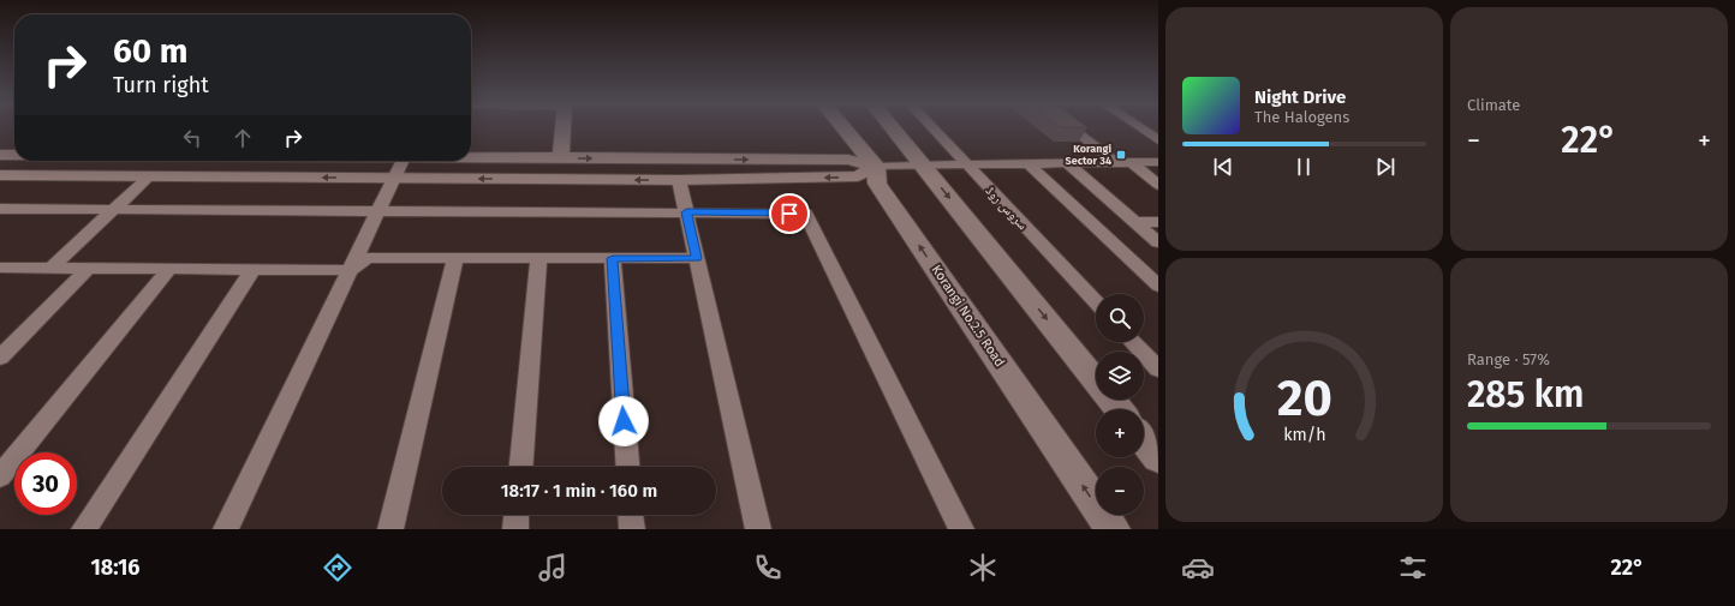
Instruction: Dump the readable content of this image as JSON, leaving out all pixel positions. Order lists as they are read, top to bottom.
{
  "streets": {
    "main road": ["Korangi No.2.5 Road"],
    "street": ["سروس روڈ"]
  },
  "places": {
    "transit": ["Korangi Sector 34"]
  },
  "page": {
    "tile": [
      "Climate",
      ["Range · 57%", "285 km"]
    ],
    "turn": ["60 m", "Turn right"],
    "song": ["Night Drive", "The Halogens"],
    "heat": ["−", "22°", "+"],
    "map_buttons": ["+", "−"],
    "limit": "30",
    "trip": "18:17 · 1 min · 160 m",
    "tabs": ["18:16", "22°"],
    "gauge": ["20", "km/h"]
  }
}
